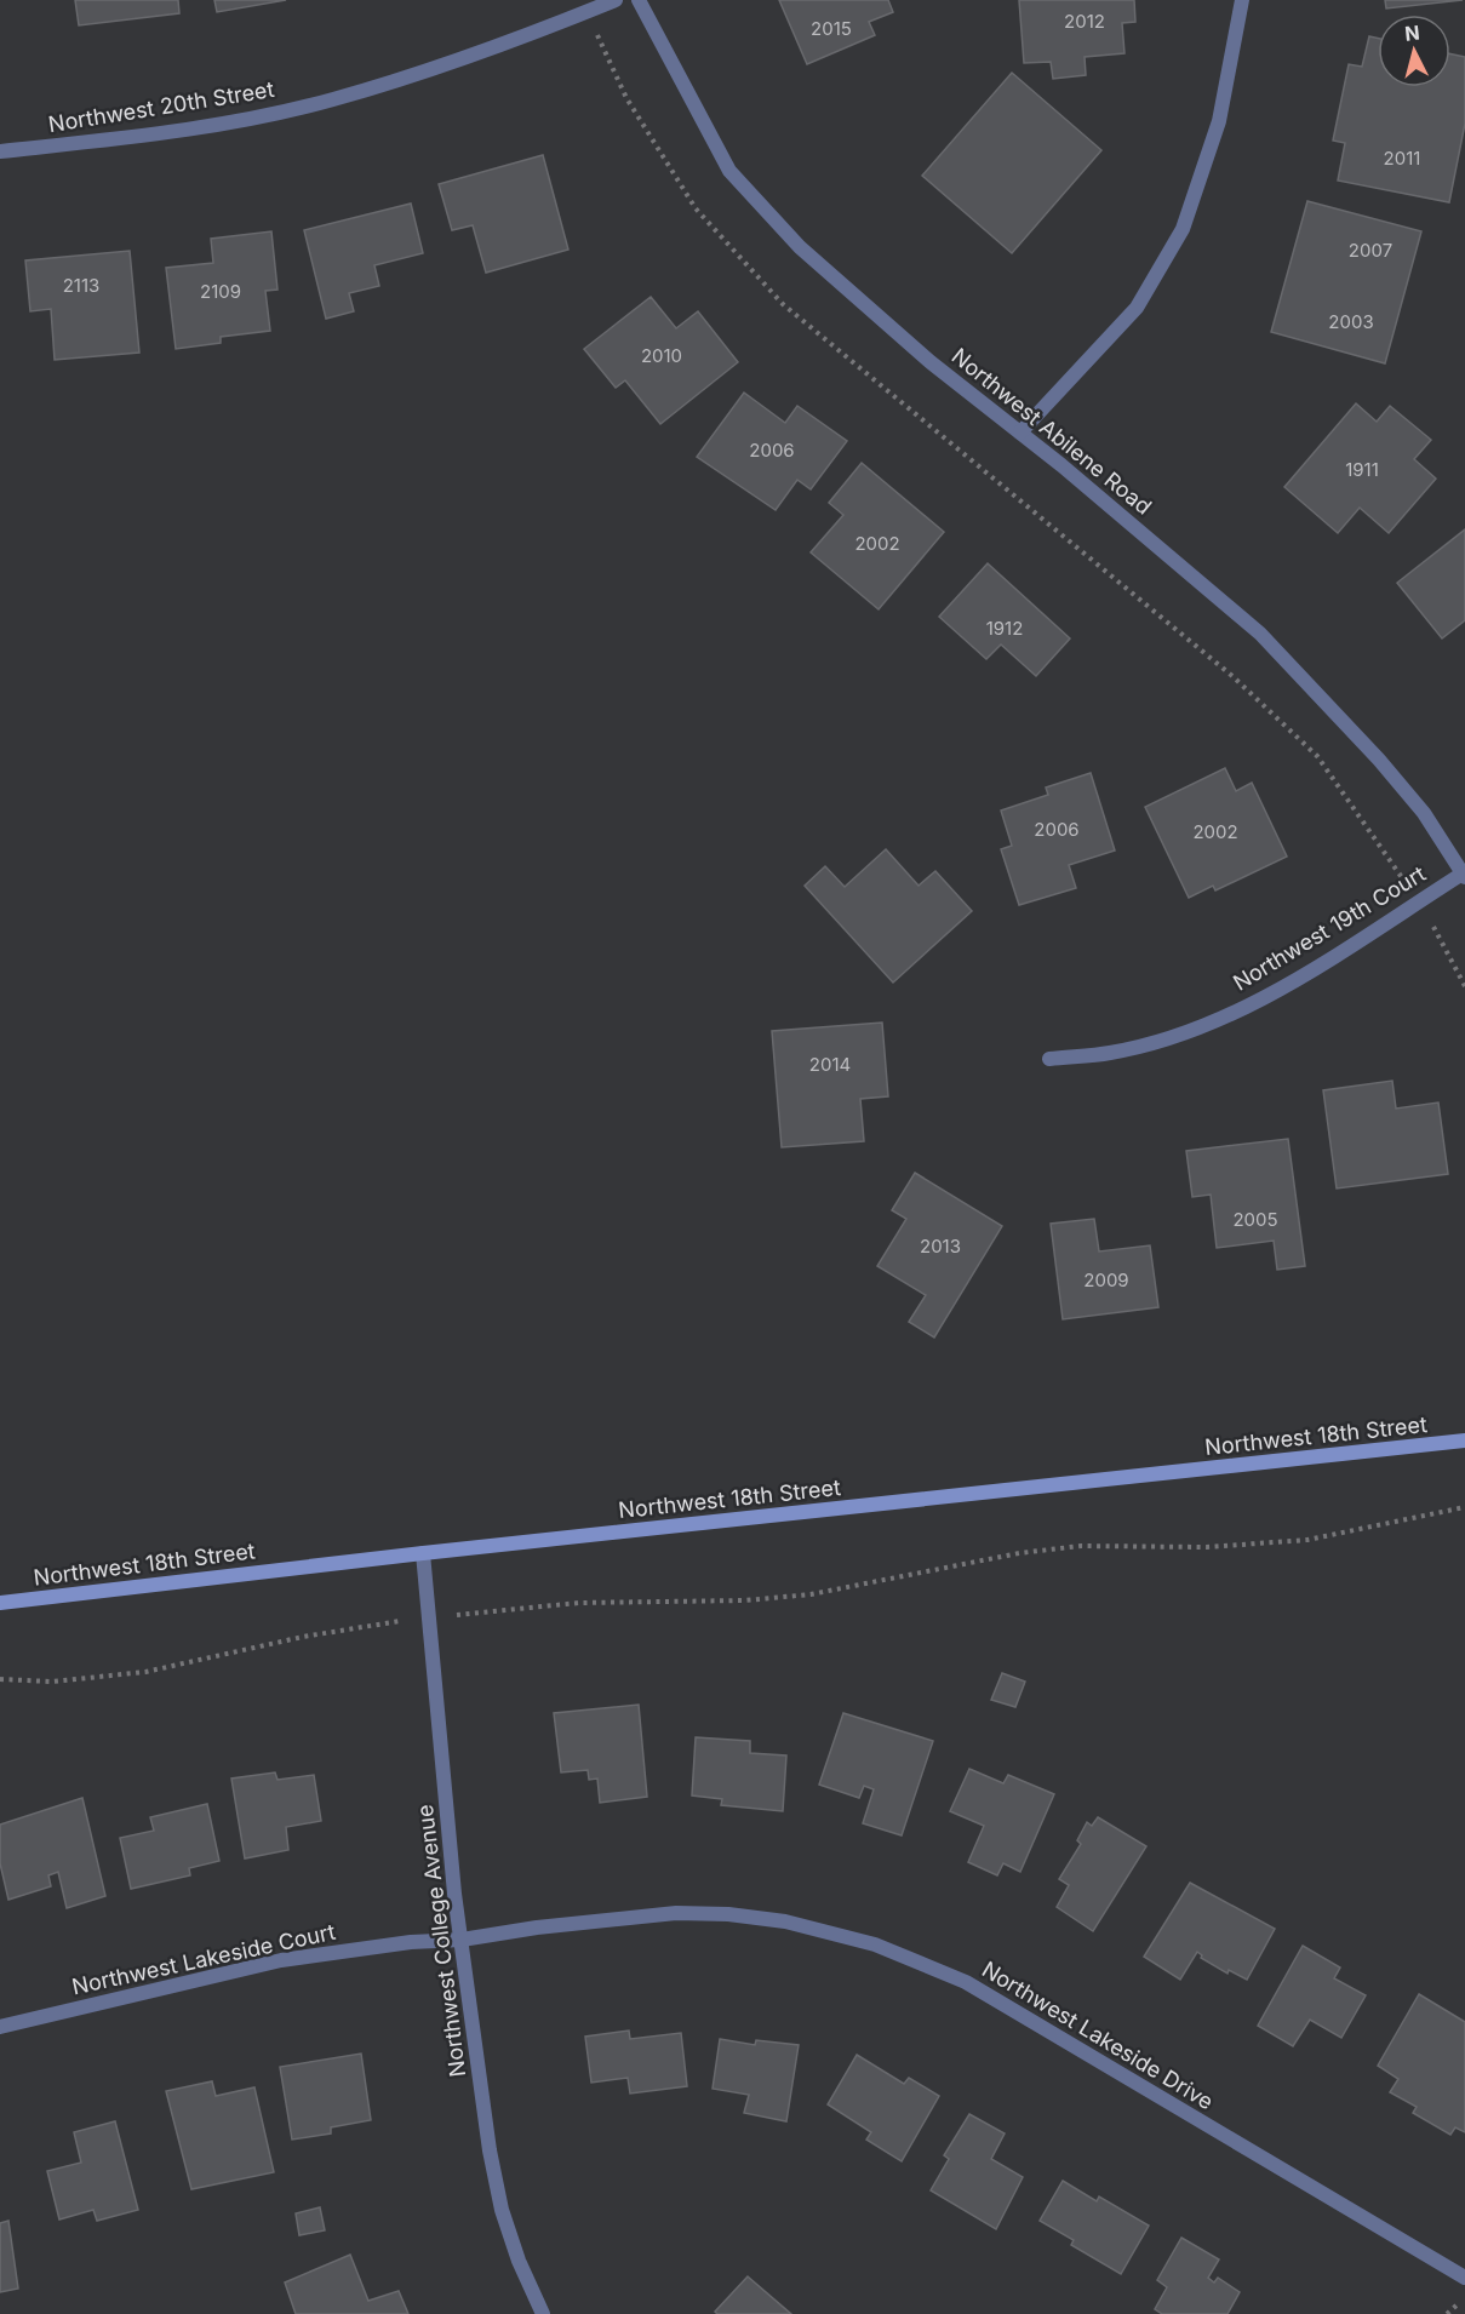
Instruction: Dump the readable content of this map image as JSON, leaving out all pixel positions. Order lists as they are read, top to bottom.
{
  "streets": {
    "main road": ["Northwest 18th Street"],
    "street": [
      "Northwest 20th Street",
      "Northwest Abilene Road",
      "Northwest 19th Court",
      "Northwest College Avenue",
      "Northwest Lakeside Court",
      "Northwest Lakeside Drive"
    ]
  },
  "crossings": [
    ["Northwest Abilene Road", "Northwest 19th Court"],
    ["Northwest 18th Street", "Northwest College Avenue"],
    ["Northwest College Avenue", "Northwest Lakeside Court"],
    ["Northwest College Avenue", "Northwest Lakeside Drive"],
    ["Northwest Lakeside Court", "Northwest Lakeside Drive"]
  ],
  "house_numbers": [
    "2012",
    "2015",
    "2011",
    "2007",
    "2113",
    "2109",
    "2003",
    "2010",
    "2006",
    "1911",
    "2002",
    "1912",
    "2006",
    "2002",
    "2014",
    "2005",
    "2013",
    "2009"
  ],
  "north": "top"
}
